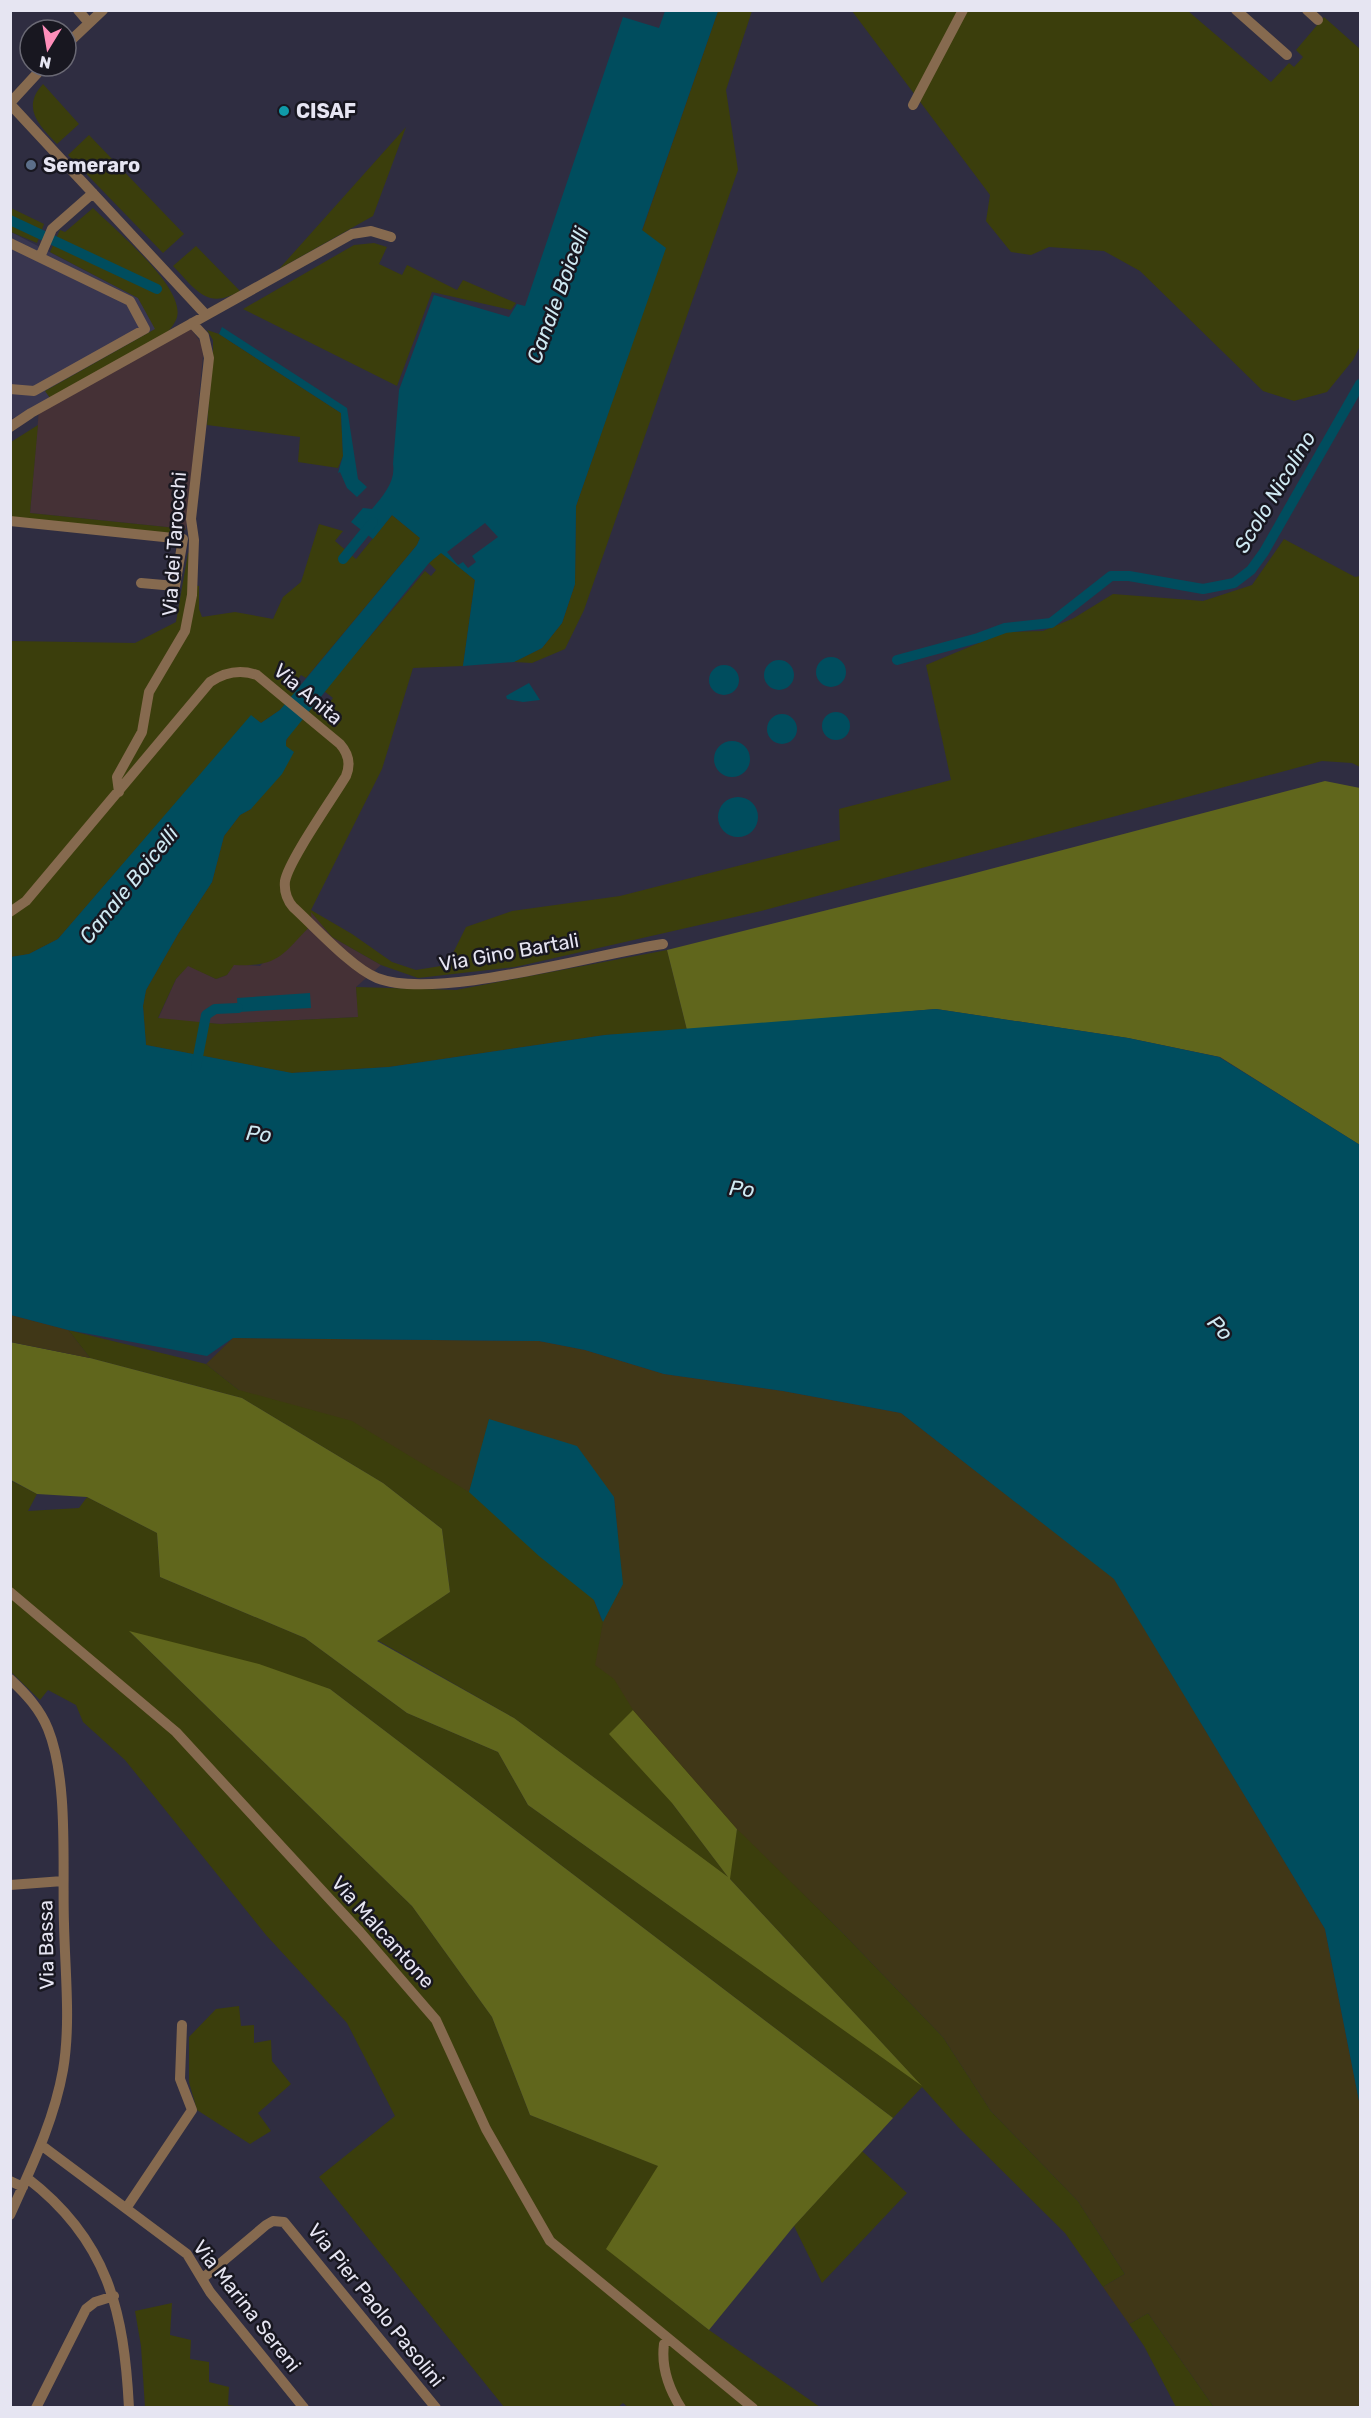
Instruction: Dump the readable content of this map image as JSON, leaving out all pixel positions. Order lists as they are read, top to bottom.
{
  "streets": {
    "street": [
      "Via dei Tarocchi",
      "Via Anita",
      "Via Gino Bartali",
      "Via Malcantone",
      "Via Bassa",
      "Via Pier Paolo Pasolini",
      "Via Marina Sereni"
    ]
  },
  "crossings": [
    ["Via dei Tarocchi", "Via Anita"],
    ["Via Anita", "Via Gino Bartali"],
    ["Via Bassa", "Via Marina Sereni"],
    ["Via Pier Paolo Pasolini", "Via Marina Sereni"]
  ],
  "water": ["Canale Boicelli", "Scolo Nicolino", "Po"],
  "places": ["CISAF", "Semeraro"],
  "north": "bottom"
}
